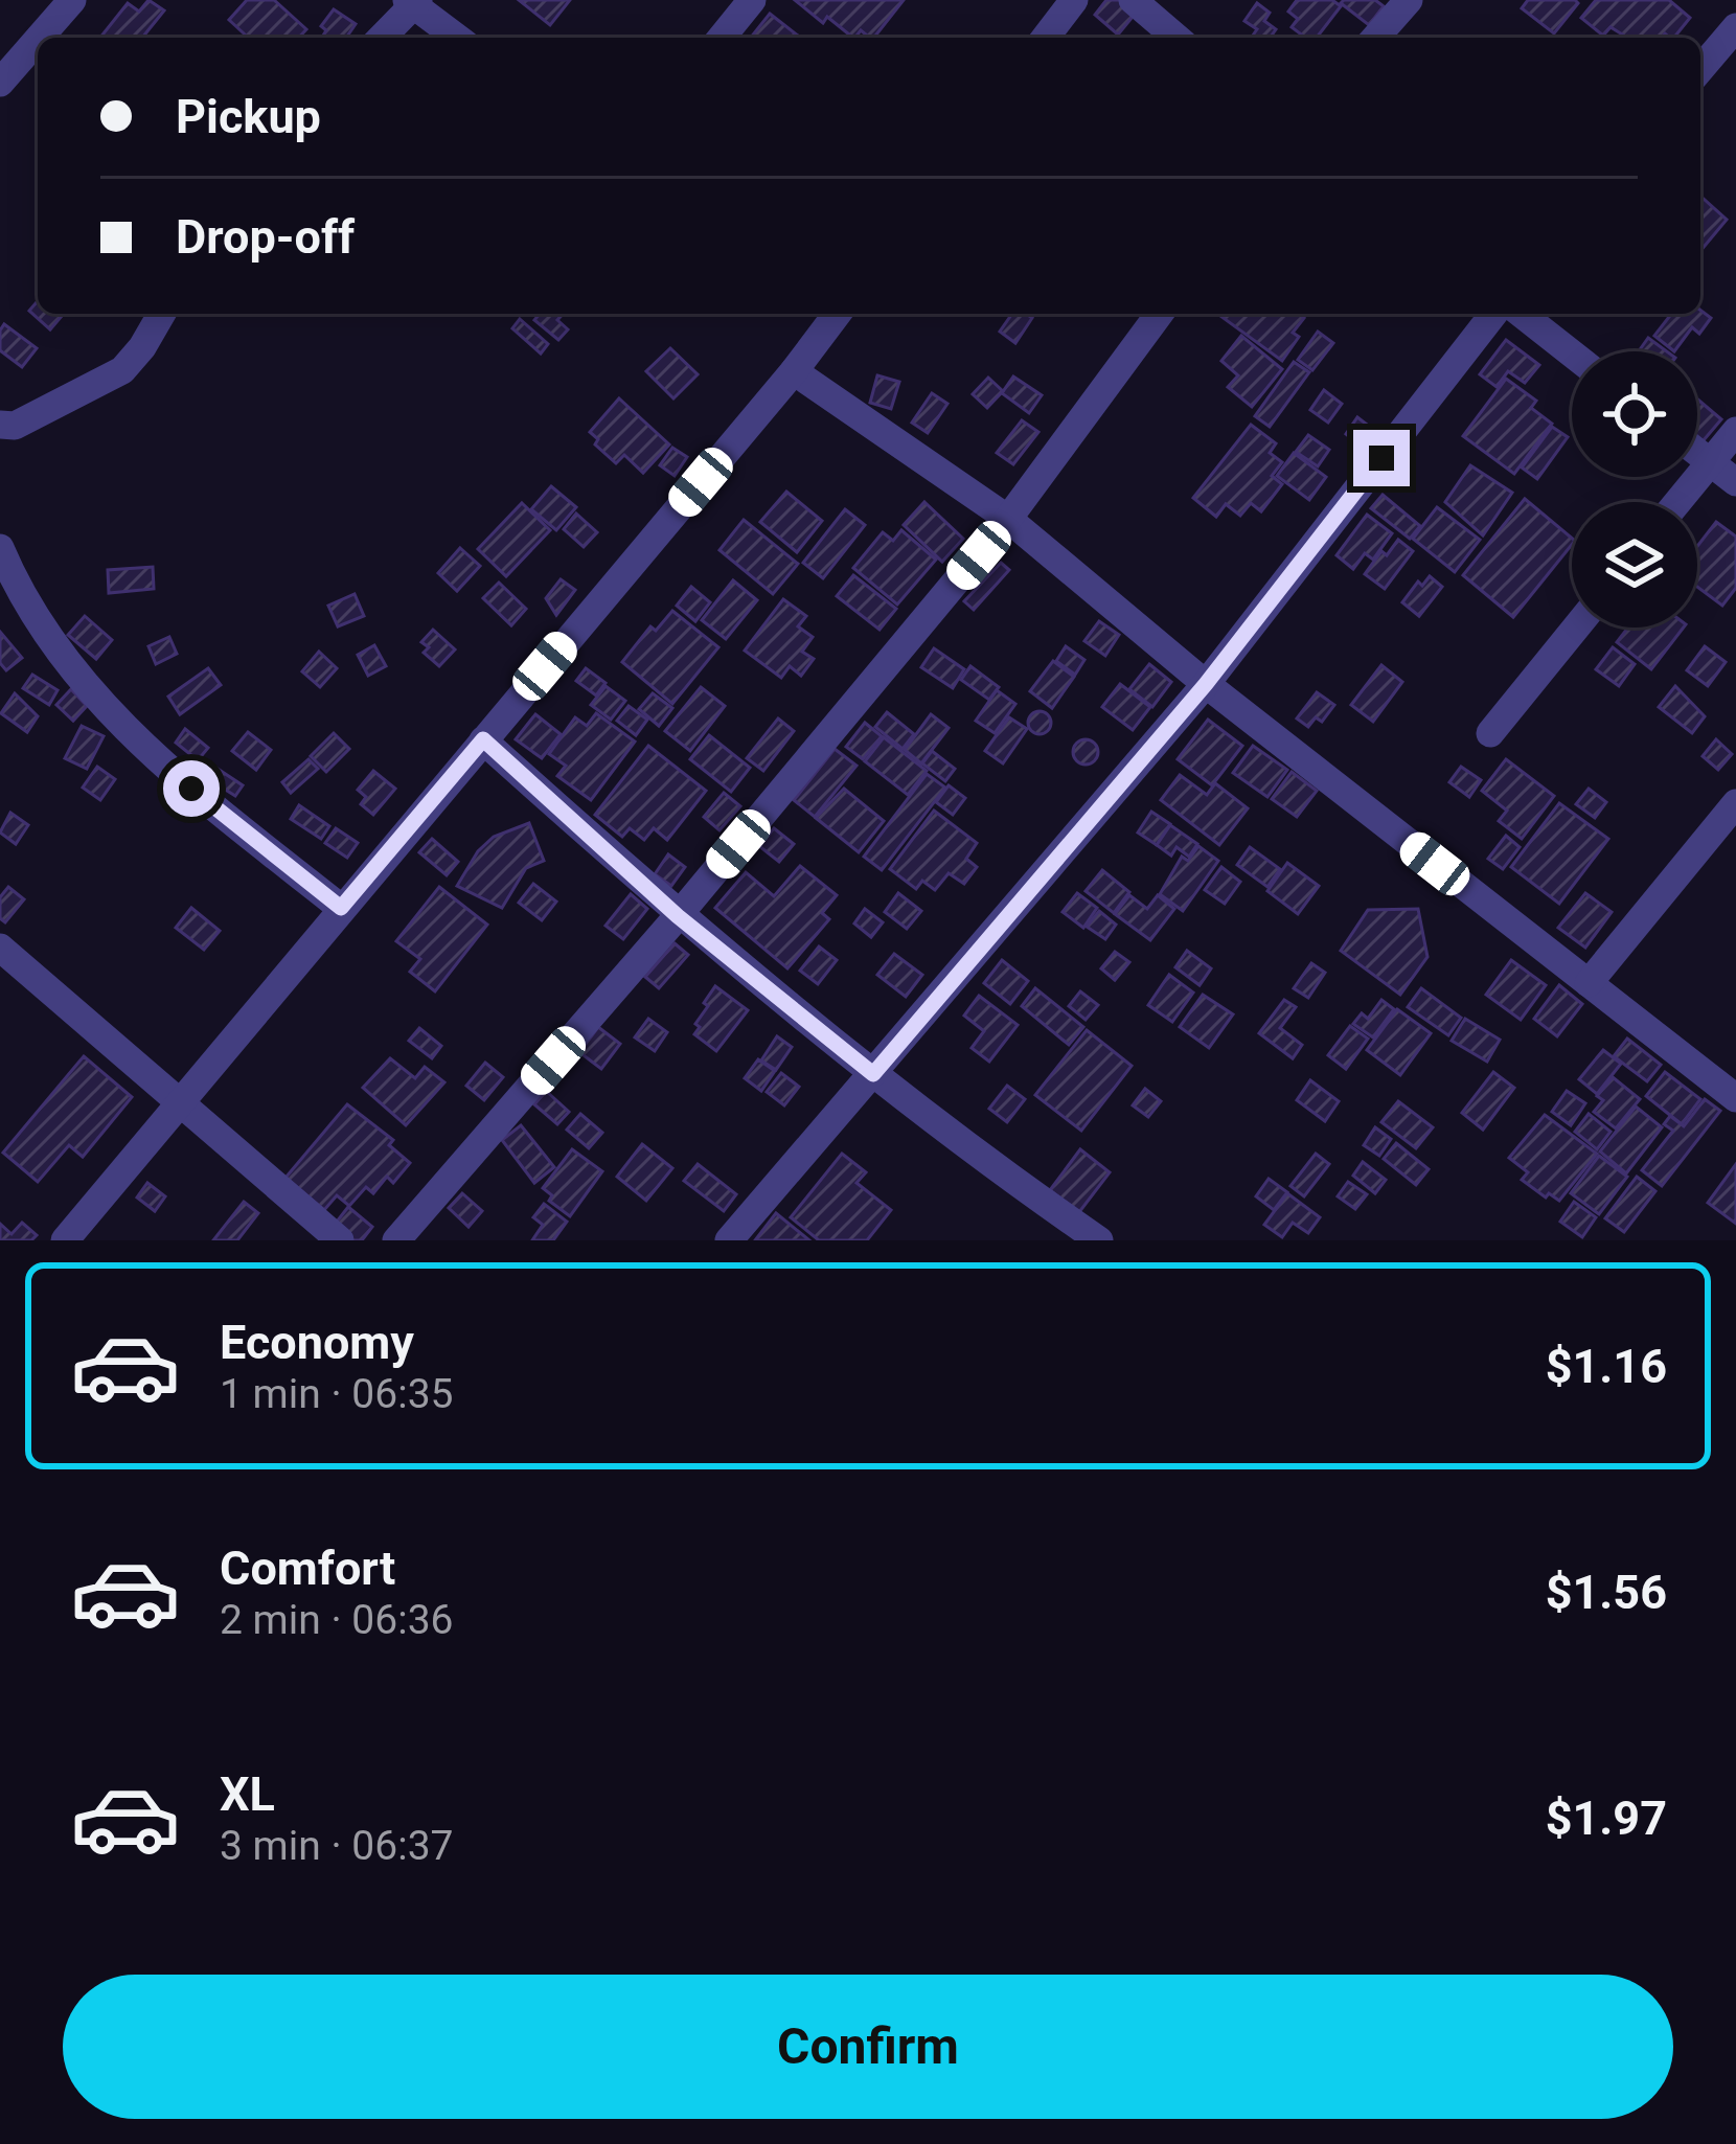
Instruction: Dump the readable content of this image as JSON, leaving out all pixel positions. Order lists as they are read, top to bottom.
{
  "page": {
    "banner": ["Pickup", "Drop-off"],
    "list": [
      {
        "name": "Economy",
        "note": "1 min · 06:35",
        "value": "$1.16"
      },
      {
        "name": "Comfort",
        "note": "2 min · 06:36",
        "value": "$1.56"
      },
      {
        "name": "XL",
        "note": "3 min · 06:37",
        "value": "$1.97"
      }
    ],
    "buttons": "Confirm"
  }
}
